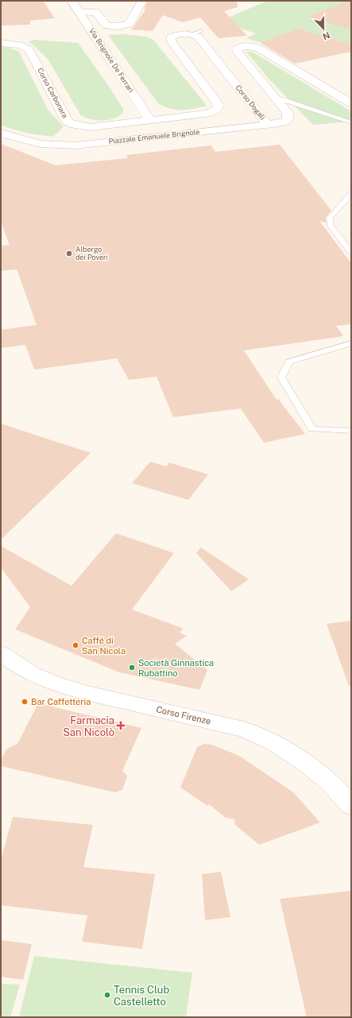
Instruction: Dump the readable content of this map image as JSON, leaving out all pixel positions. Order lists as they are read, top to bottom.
{
  "streets": {
    "street": [
      "Via Brignole De Ferrari",
      "Corso Carbonara",
      "Corso Dogali",
      "Piazzale Emanuele Brignole",
      "Corso Firenze"
    ]
  },
  "crossings": [
    ["Via Brignole De Ferrari", "Corso Carbonara"],
    ["Via Brignole De Ferrari", "Corso Dogali"],
    ["Corso Carbonara", "Corso Dogali"],
    ["Corso Dogali", "Piazzale Emanuele Brignole"]
  ],
  "places": {
    "other": [
      "Albergo dei Poveri",
      "Caffé di San Nicola",
      "Società Ginnastica Rubattino",
      "Bar Caffetteria",
      "Tennis Club Castelletto"
    ],
    "health": ["Farmacia San Nicolò"]
  },
  "north": "bottom"
}
